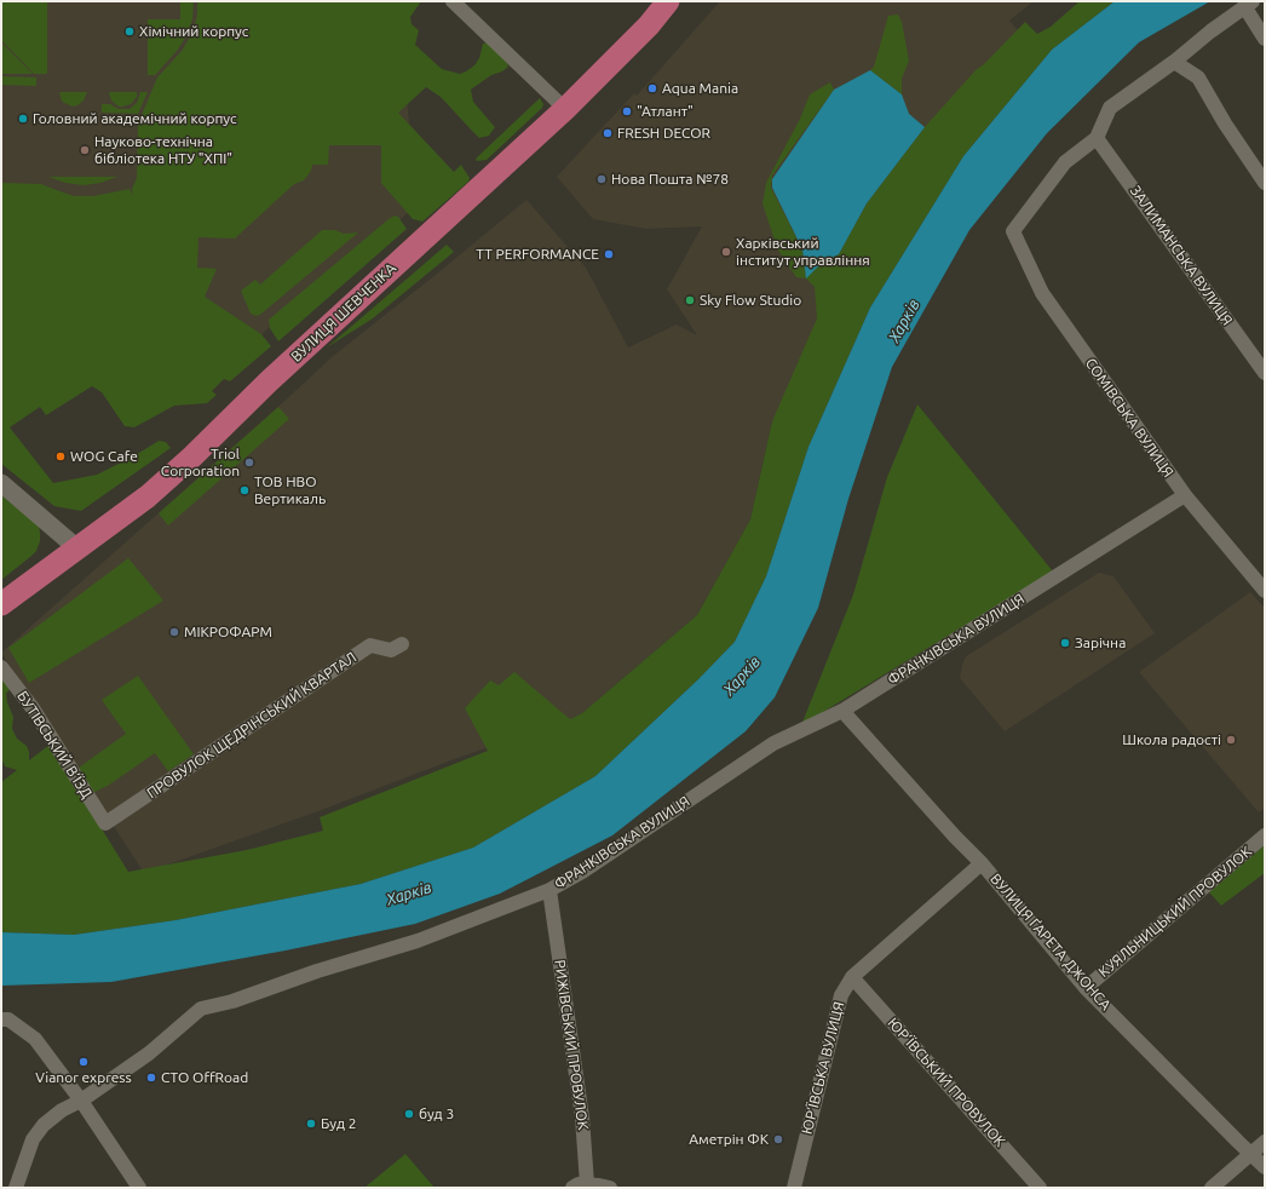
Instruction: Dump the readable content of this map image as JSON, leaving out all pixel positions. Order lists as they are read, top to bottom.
{
  "streets": {
    "main road": ["ВУЛИЦЯ ШЕВЧЕНКА"],
    "street": [
      "ЗАЛИМАНСЬКА ВУЛИЦЯ",
      "СОМІВСЬКА ВУЛИЦЯ",
      "ФРАНКІВСЬКА ВУЛИЦЯ",
      "ПРОВУЛОК ЩЕДРІНСЬКИЙ КВАРТАЛ",
      "БУТІВСЬКИЙ В’ЇЗД",
      "КУЯЛЬНИЦЬКИЙ ПРОВУЛОК",
      "ВУЛИЦЯ ҐАРЕТА ДЖОНСА",
      "РИЖІВСЬКИЙ ПРОВУЛОК",
      "ЮР’ЇВСЬКА ВУЛИЦЯ",
      "ЮР’ЇВСЬКИЙ ПРОВУЛОК"
    ]
  },
  "crossings": [
    ["ЗАЛИМАНСЬКА ВУЛИЦЯ", "СОМІВСЬКА ВУЛИЦЯ"],
    ["СОМІВСЬКА ВУЛИЦЯ", "ФРАНКІВСЬКА ВУЛИЦЯ"],
    ["ФРАНКІВСЬКА ВУЛИЦЯ", "ВУЛИЦЯ ҐАРЕТА ДЖОНСА"],
    ["ФРАНКІВСЬКА ВУЛИЦЯ", "РИЖІВСЬКИЙ ПРОВУЛОК"],
    ["ПРОВУЛОК ЩЕДРІНСЬКИЙ КВАРТАЛ", "БУТІВСЬКИЙ В’ЇЗД"],
    ["КУЯЛЬНИЦЬКИЙ ПРОВУЛОК", "ВУЛИЦЯ ҐАРЕТА ДЖОНСА"],
    ["ВУЛИЦЯ ҐАРЕТА ДЖОНСА", "ЮР’ЇВСЬКА ВУЛИЦЯ"],
    ["ЮР’ЇВСЬКА ВУЛИЦЯ", "ЮР’ЇВСЬКИЙ ПРОВУЛОК"]
  ],
  "water": ["Харків"],
  "places": [
    "Хімічний корпус",
    "Aqua Mania",
    "\"Атлант\"",
    "Головний академічний корпус",
    "FRESH DECOR",
    "Науково-технічна бібліотека НТУ \"ХПІ\"",
    "Нова Пошта №78",
    "Харківський інститут управління",
    "TT PERFORMANCE",
    "Sky Flow Studio",
    "WOG Cafe",
    "Triol Corporation",
    "ТОВ НВО Вертикаль",
    "МІКРОФАРМ",
    "Зарічна",
    "Школа радості",
    "Vianor express",
    "СТО OffRoad",
    "буд 3",
    "Буд 2",
    "Аметрін ФК"
  ]
}
